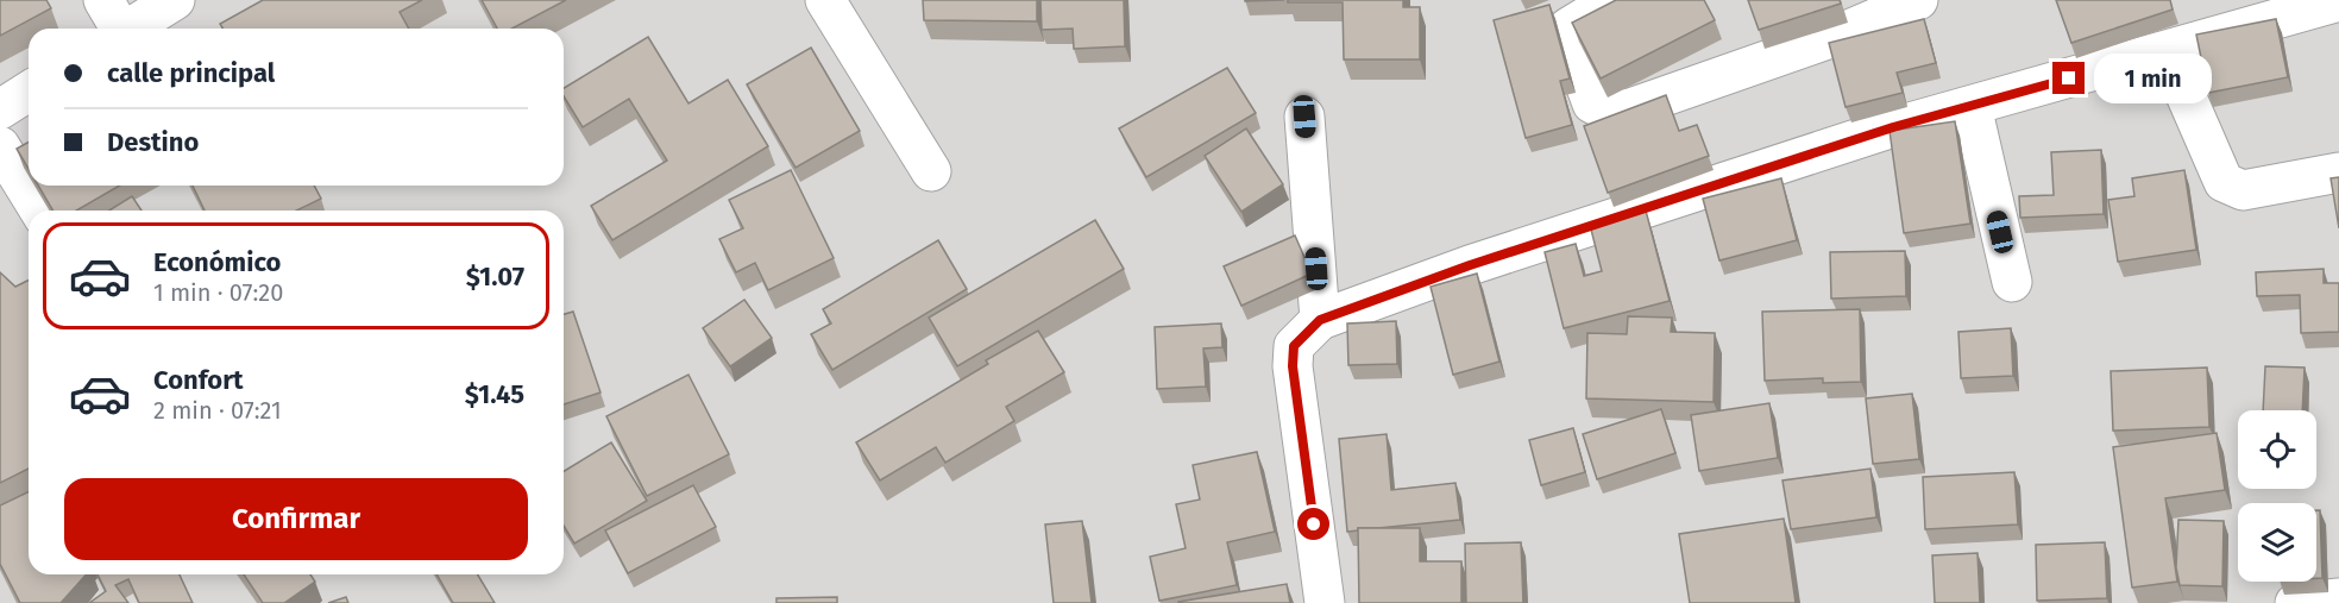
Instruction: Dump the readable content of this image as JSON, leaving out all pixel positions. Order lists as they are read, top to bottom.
{
  "page": {
    "banner": ["calle principal", "Destino"],
    "bubble": "1 min",
    "list": [
      {
        "name": "Económico",
        "note": "1 min · 07:20",
        "value": "$1.07"
      },
      {
        "name": "Confort",
        "note": "2 min · 07:21",
        "value": "$1.45"
      }
    ],
    "buttons": "Confirmar"
  }
}
